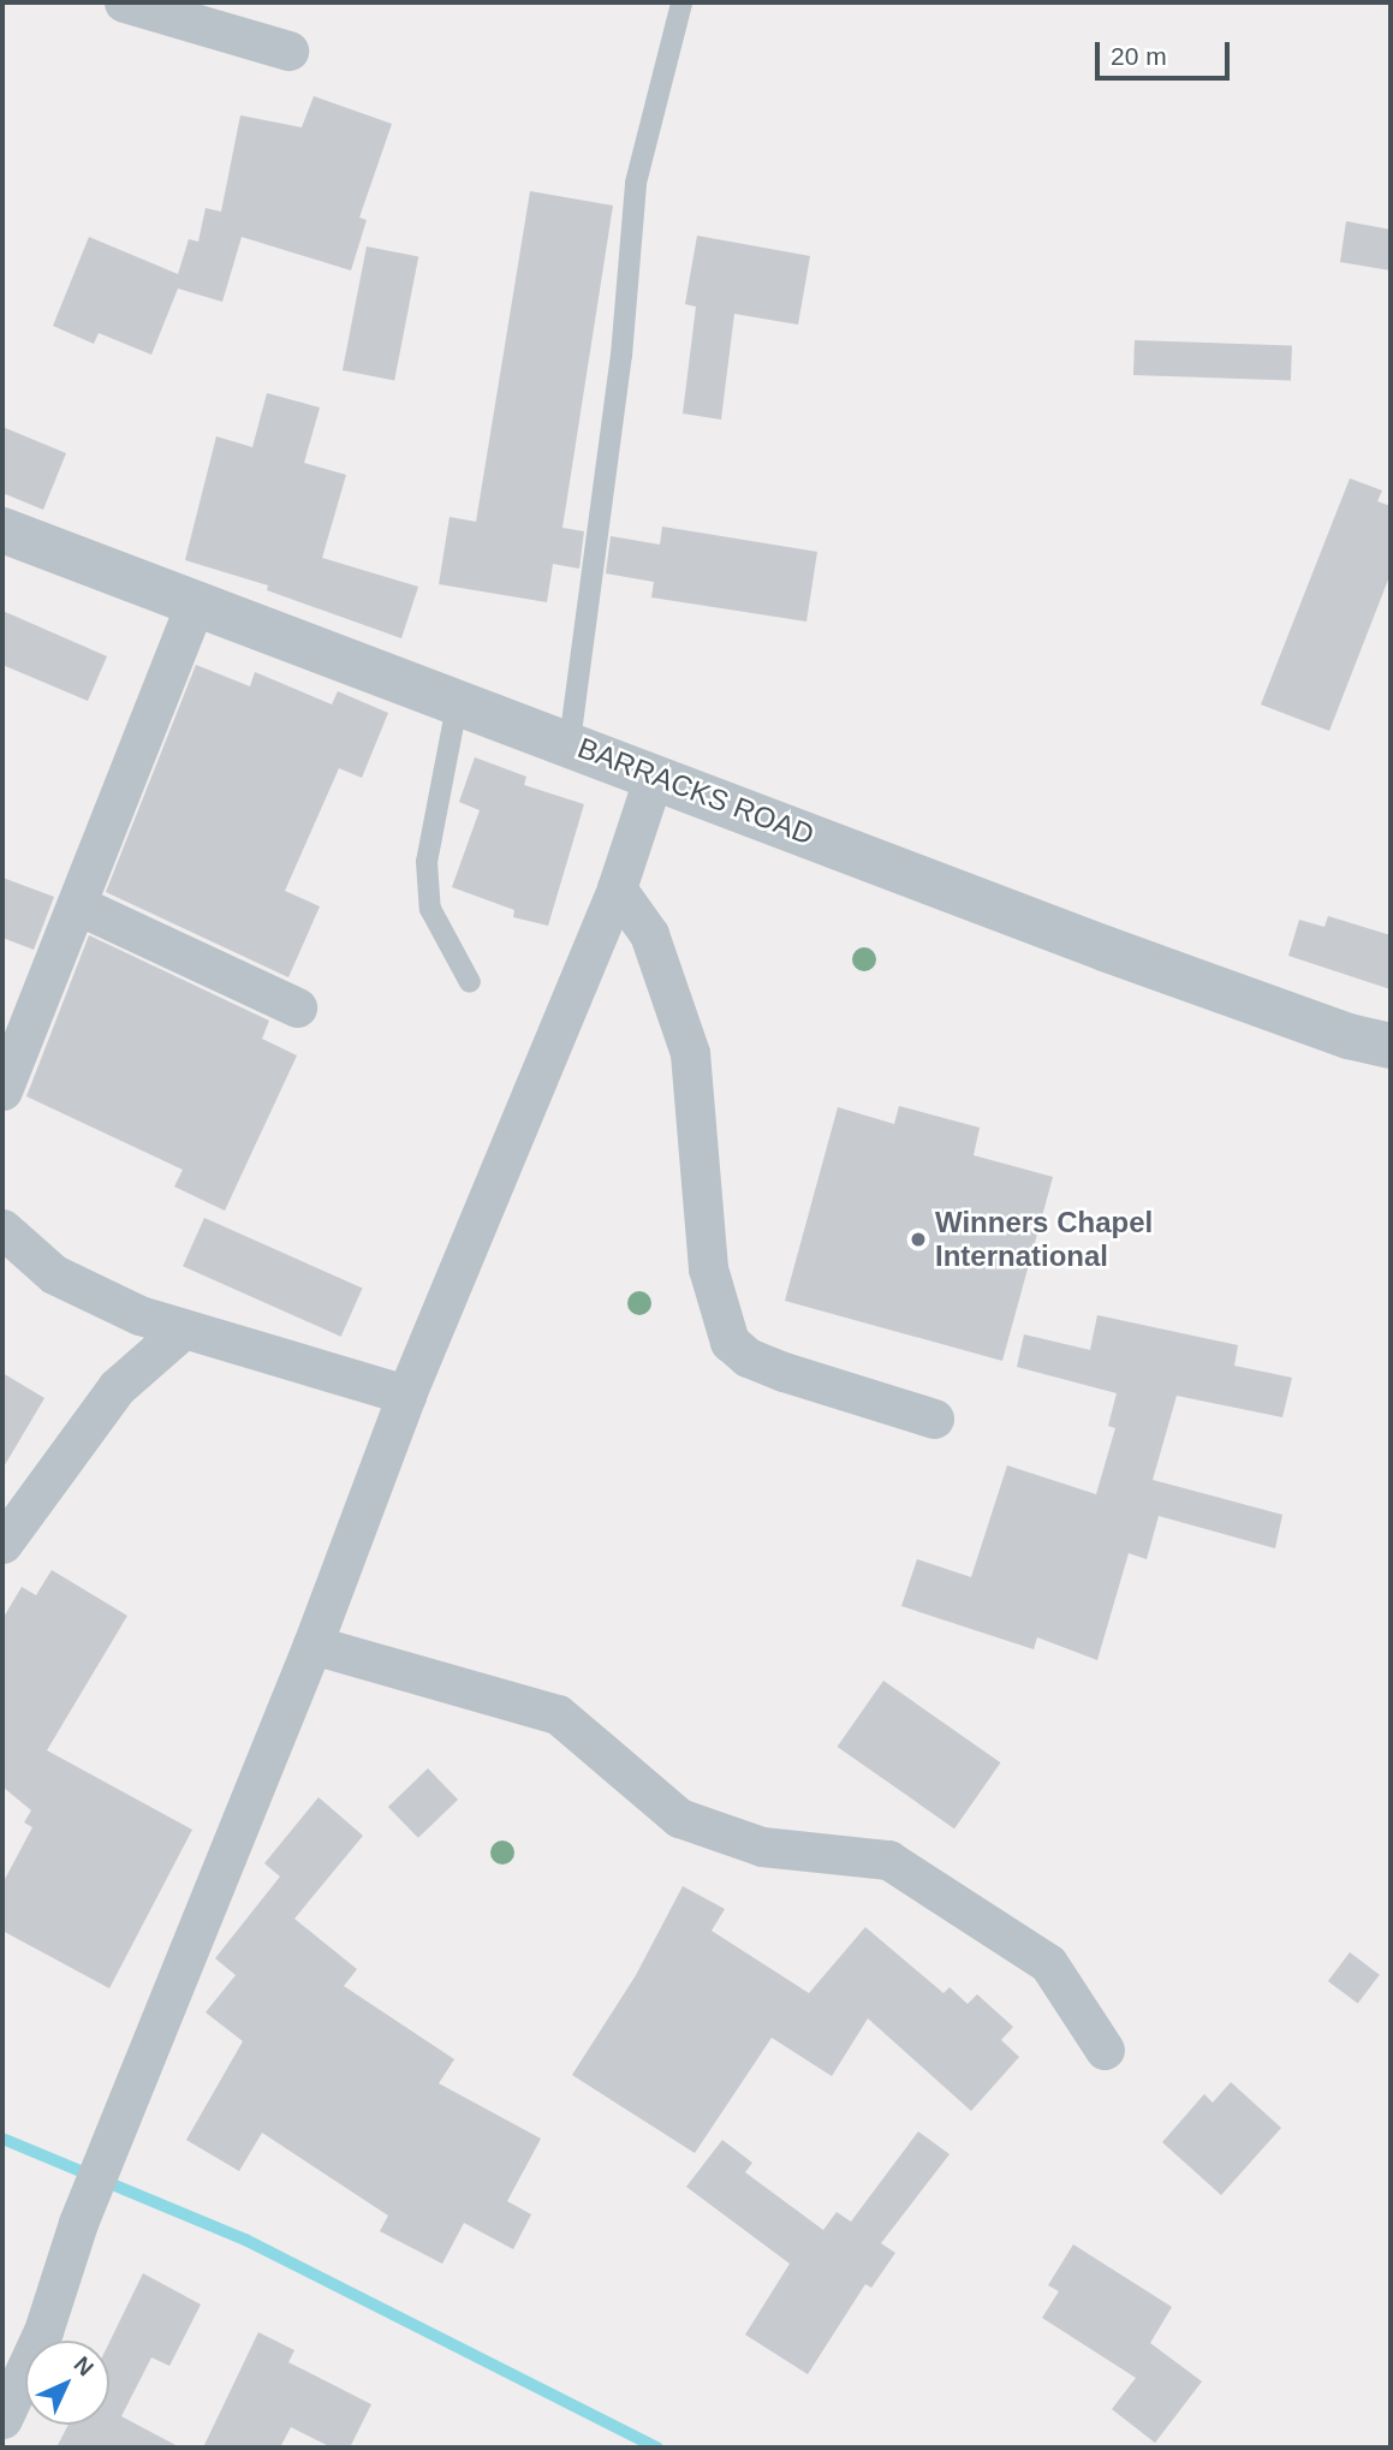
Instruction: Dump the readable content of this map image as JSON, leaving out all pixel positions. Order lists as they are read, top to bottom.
{
  "streets": {
    "street": ["BARRACKS ROAD"]
  },
  "places": ["Winners Chapel International"],
  "scale_bar": "20 m",
  "north": "top right"
}
